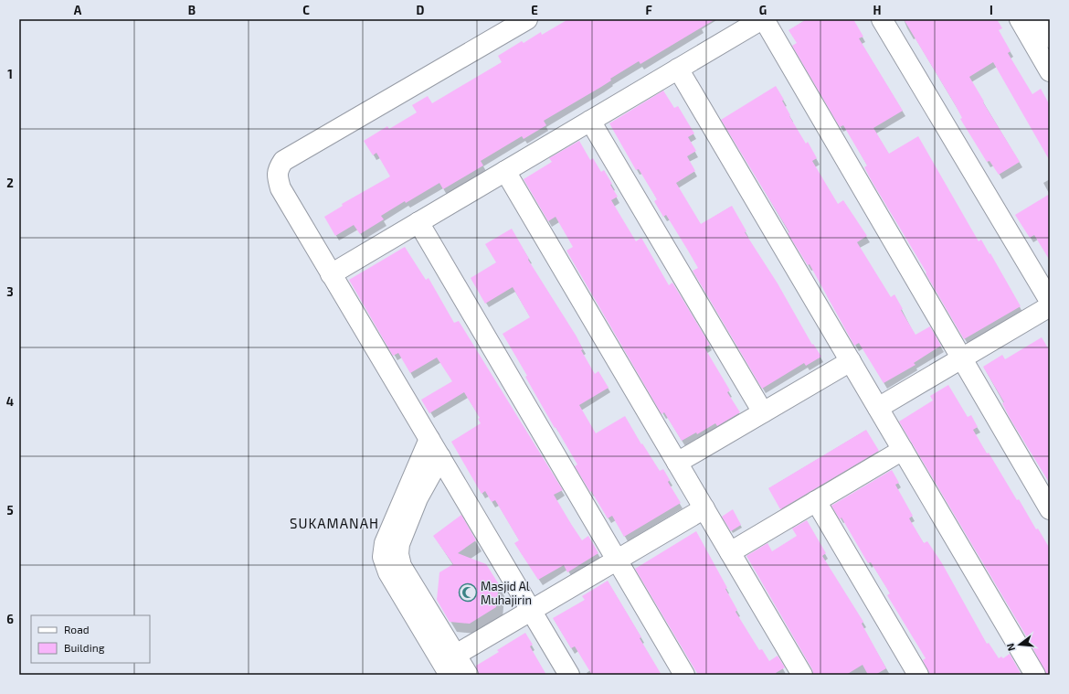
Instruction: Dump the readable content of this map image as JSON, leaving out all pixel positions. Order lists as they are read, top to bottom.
{
  "districts": ["SUKAMANAH"],
  "places": {
    "mosque": ["Masjid Al Muhajirin"]
  },
  "legend": ["Road", "Building"],
  "north": "left",
  "grid": {
    "columns": [
      "A",
      "B",
      "C",
      "D",
      "E",
      "F",
      "G",
      "H",
      "I"
    ],
    "rows": [
      "1",
      "2",
      "3",
      "4",
      "5",
      "6"
    ]
  }
}
